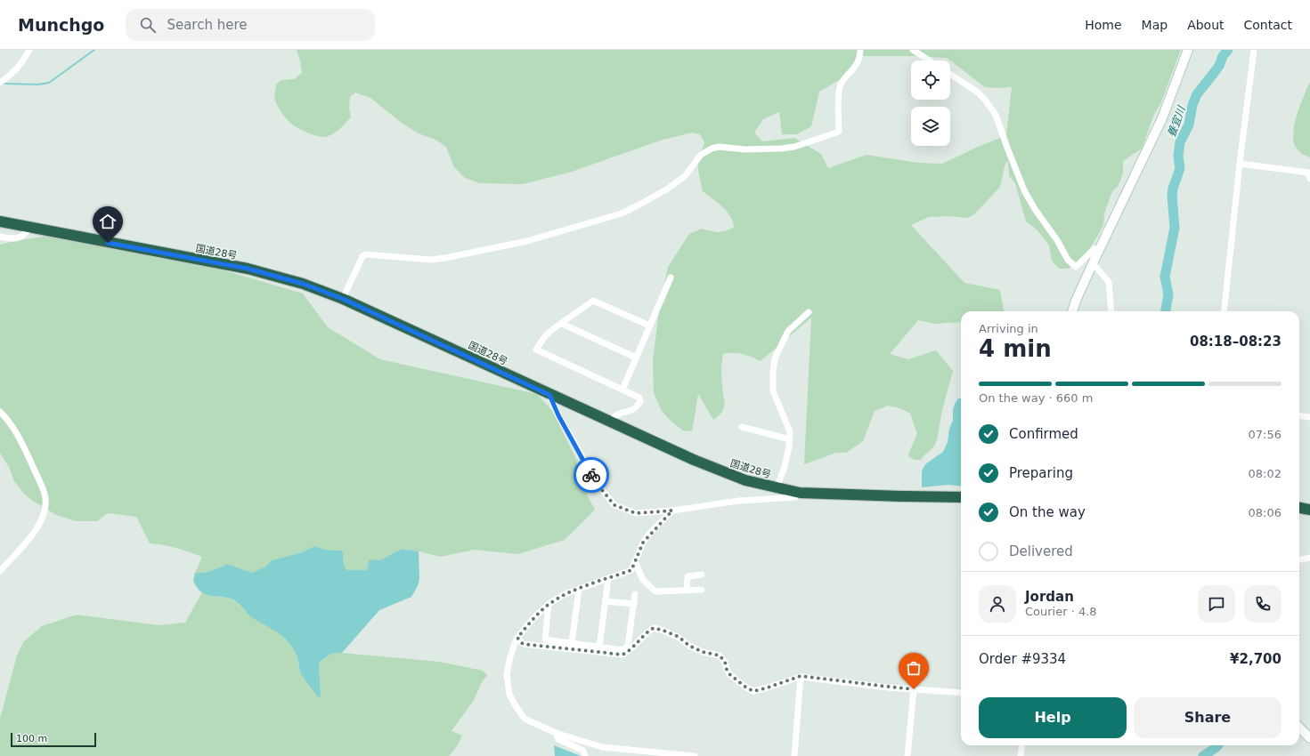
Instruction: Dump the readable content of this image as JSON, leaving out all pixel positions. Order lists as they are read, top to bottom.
{
  "streets": {
    "highway": ["国道28号"]
  },
  "water": ["養宜川"],
  "scale_bar": "100 m",
  "page": {
    "header": "Munchgo",
    "search": "Search here",
    "nav": [
      "Home",
      "Map",
      "About",
      "Contact"
    ],
    "heading": ["4 min", "Arriving in", "08:18–08:23"],
    "panel": [
      "Jordan",
      "Courier · 4.8",
      "Order #9334",
      "¥2,700"
    ],
    "bar": "On the way · 660 m",
    "list": [
      ["Confirmed", "07:56"],
      ["Preparing", "08:02"],
      ["On the way", "08:06"],
      "Delivered"
    ],
    "buttons": ["Help", "Share"],
    "scale": "100 m"
  }
}
